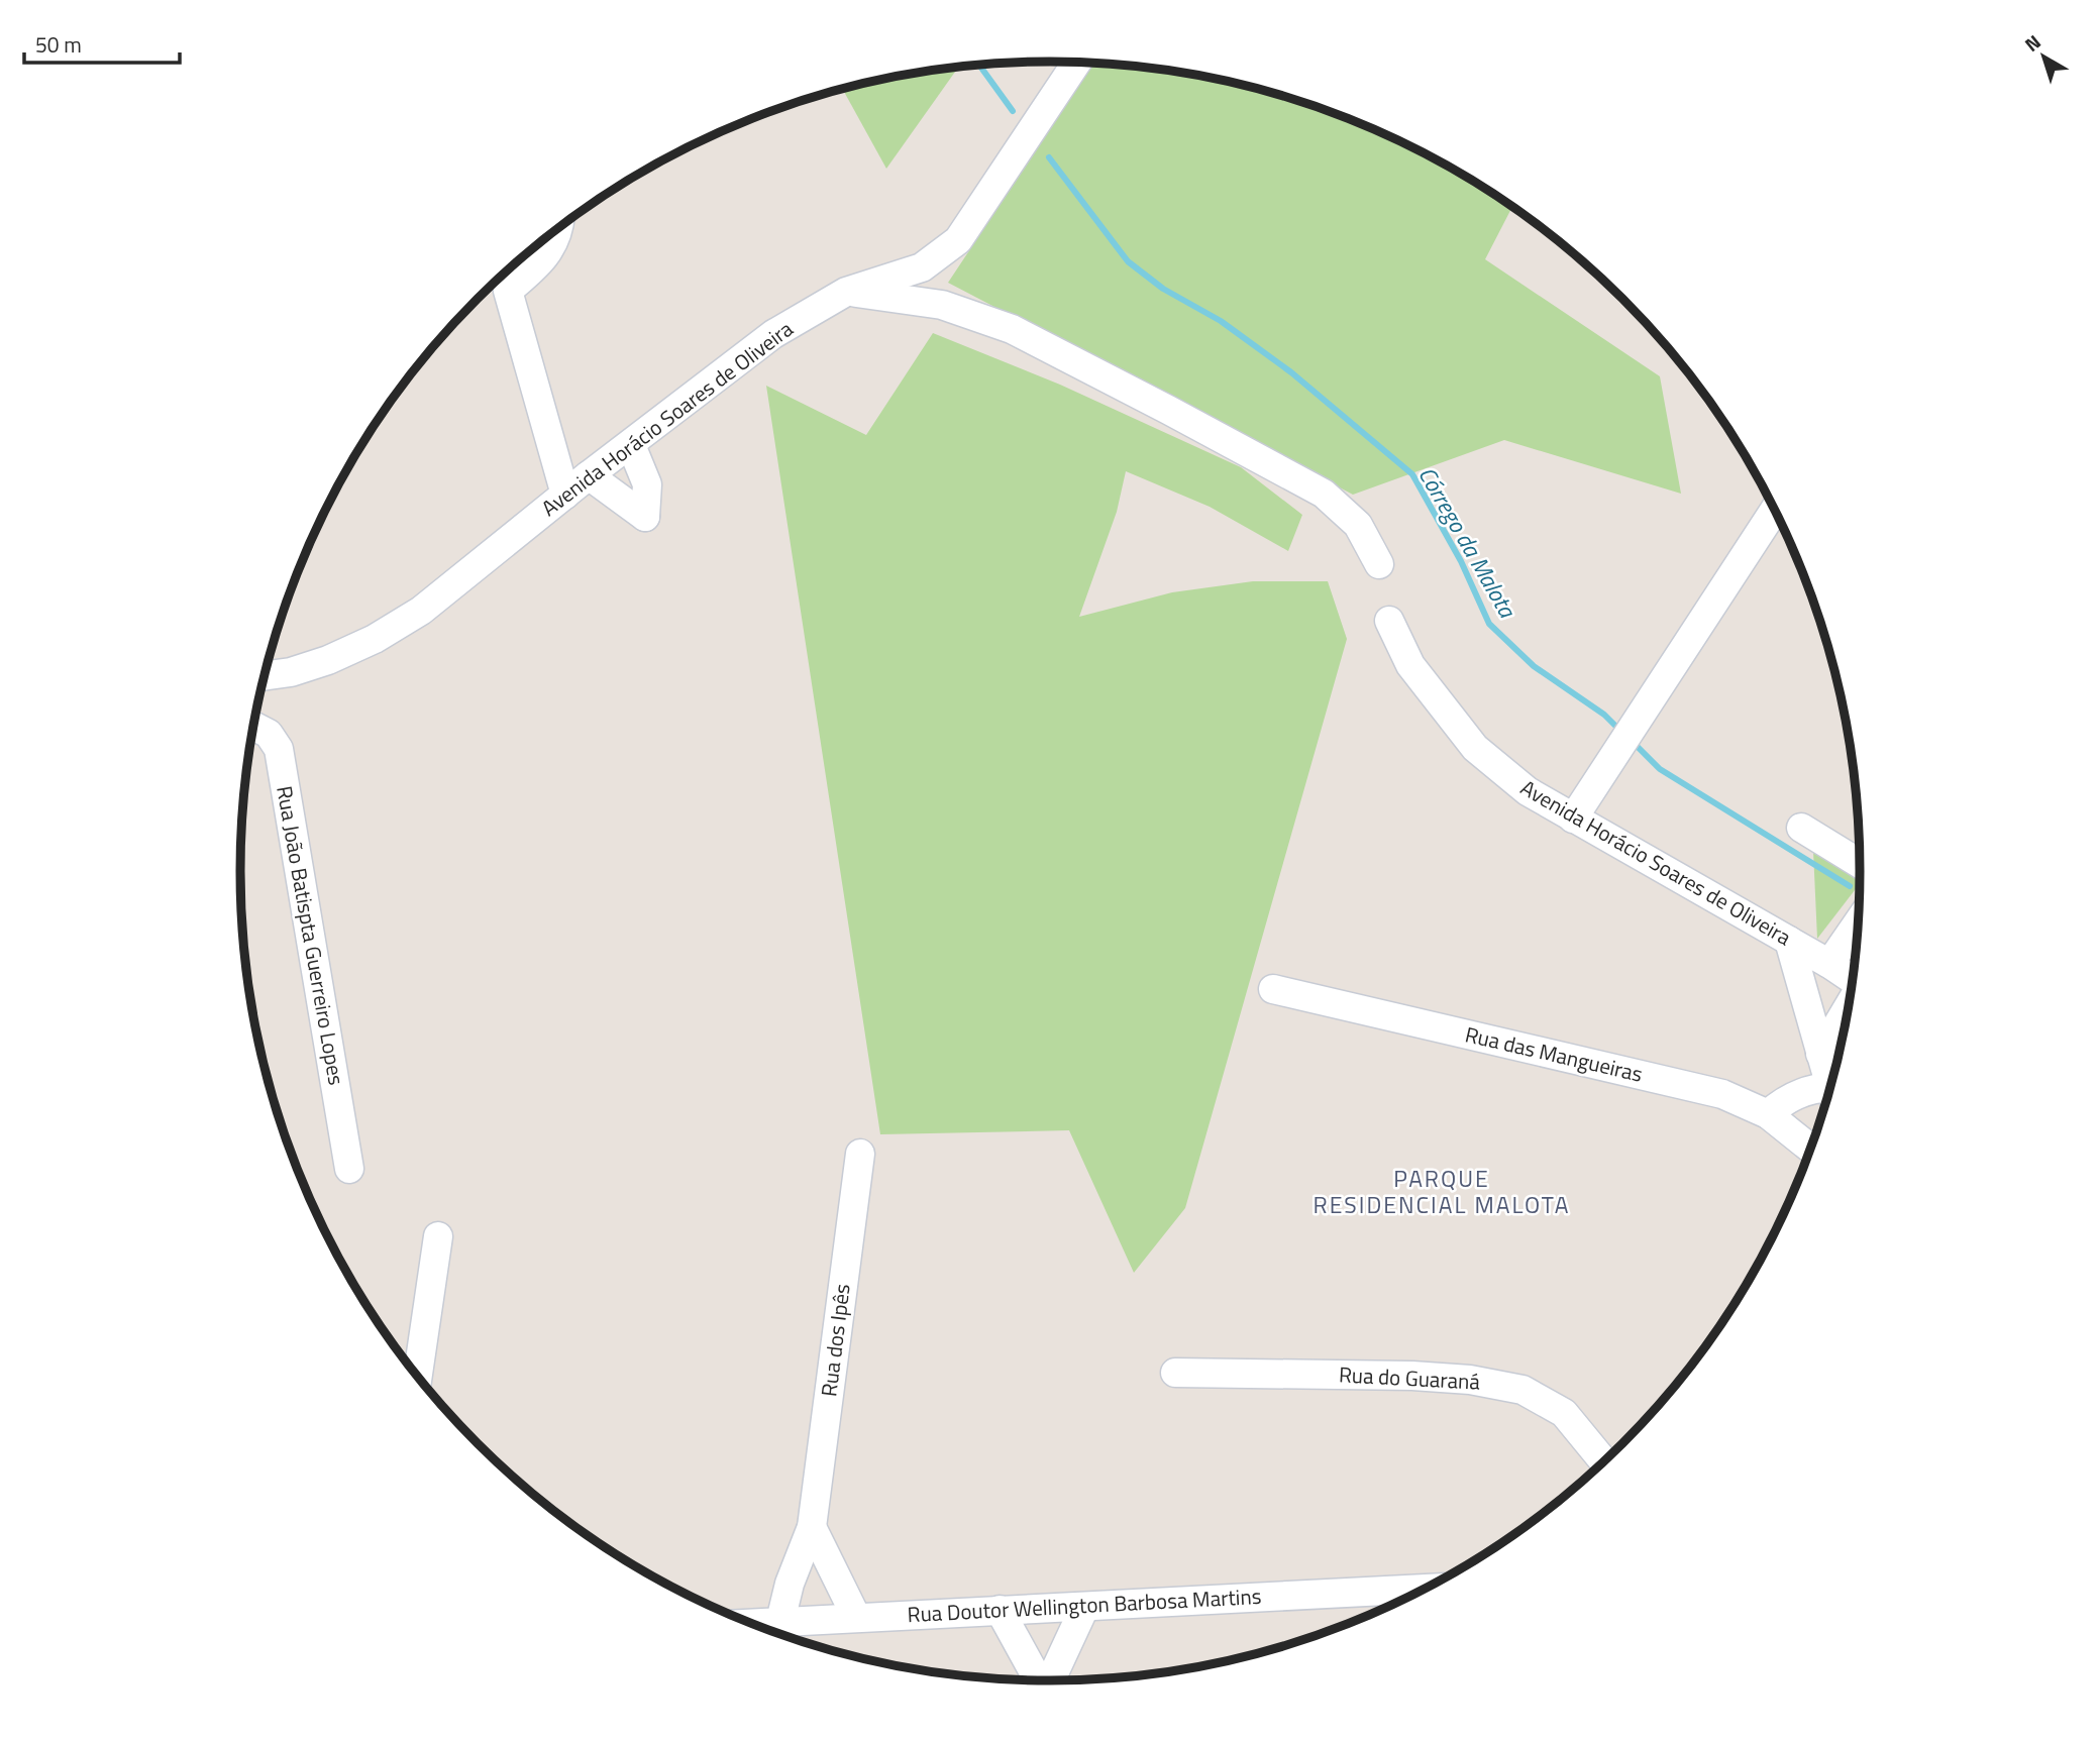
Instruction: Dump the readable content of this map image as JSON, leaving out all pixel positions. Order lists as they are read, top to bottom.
{
  "streets": {
    "street": [
      "Avenida Horácio Soares de Oliveira",
      "Rua João Batispta Guerreiro Lopes",
      "Rua das Mangueiras",
      "Rua dos Ipês",
      "Rua do Guaraná",
      "Rua Doutor Wellington Barbosa Martins"
    ]
  },
  "crossings": [
    ["Rua dos Ipês", "Rua Doutor Wellington Barbosa Martins"]
  ],
  "districts": ["PARQUE RESIDENCIAL MALOTA"],
  "water": ["Córrego da Malota"],
  "scale_bar": "50 m",
  "north": "top left"
}
